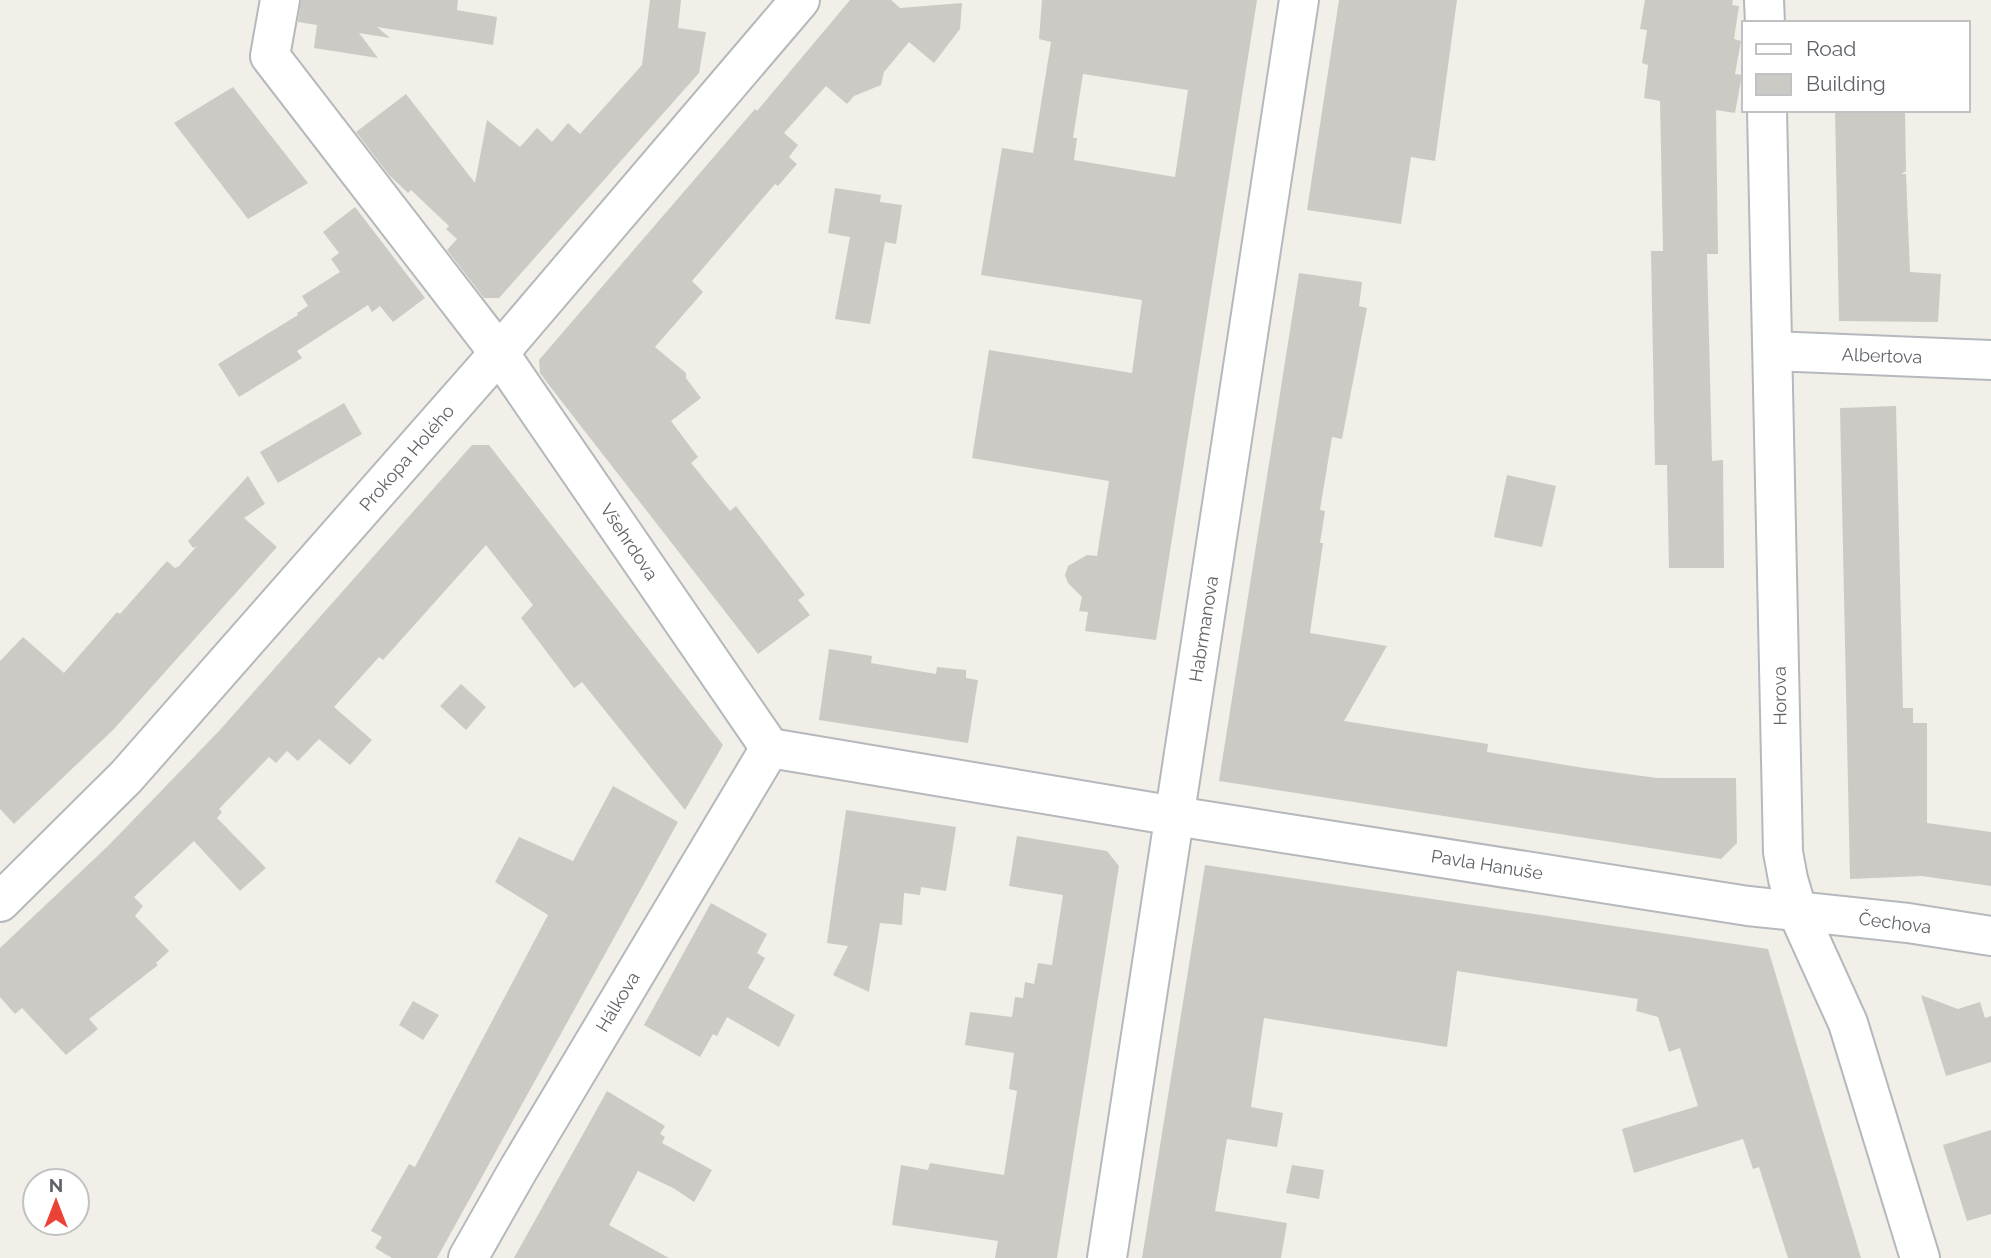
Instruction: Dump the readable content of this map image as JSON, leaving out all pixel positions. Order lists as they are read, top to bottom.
{
  "streets": {
    "street": [
      "Albertova",
      "Prokopa Holého",
      "Všehrdova",
      "Habrmanova",
      "Horova",
      "Pavla Hanuše",
      "Čechova",
      "Hálkova"
    ]
  },
  "crossings": [
    ["Albertova", "Horova"],
    ["Prokopa Holého", "Všehrdova"],
    ["Všehrdova", "Hálkova"],
    ["Habrmanova", "Pavla Hanuše"],
    ["Horova", "Pavla Hanuše"],
    ["Horova", "Čechova"],
    ["Pavla Hanuše", "Čechova"]
  ],
  "legend": ["Road", "Building"],
  "north": "top"
}
